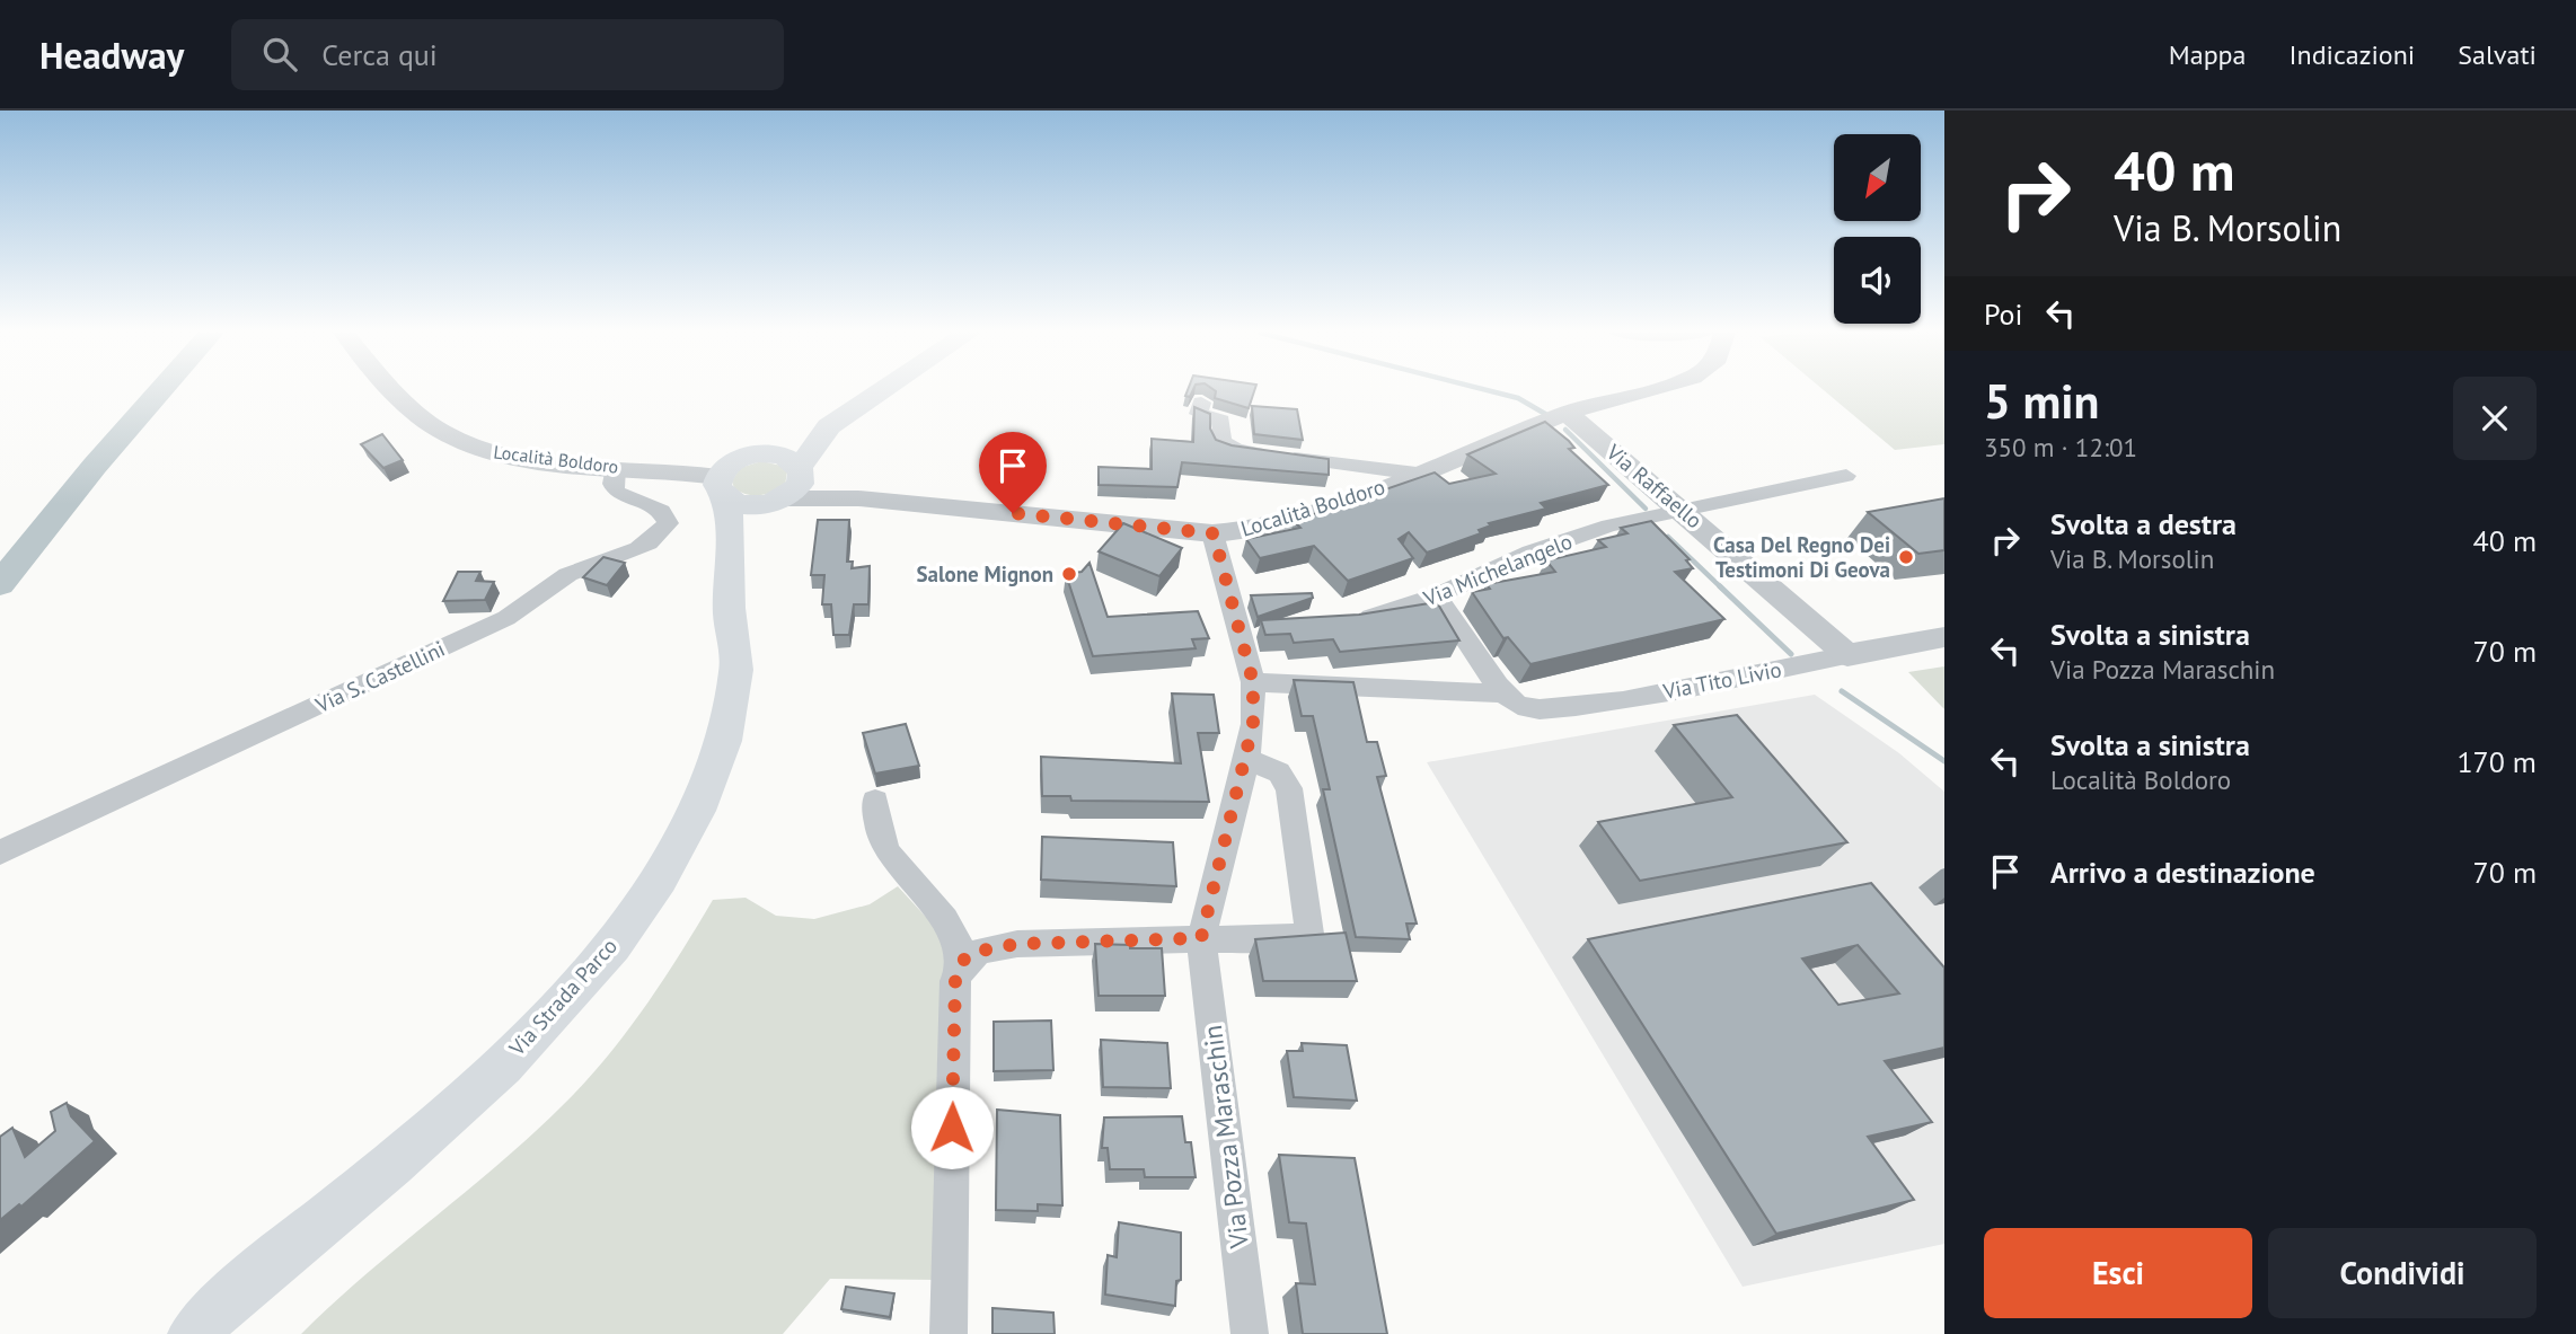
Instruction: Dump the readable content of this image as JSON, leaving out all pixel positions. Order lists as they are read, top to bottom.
{
  "streets": {
    "main road": ["Via Strada Parco"],
    "street": [
      "Località Boldoro",
      "Via Raffaello",
      "Via Michelangelo",
      "Via S. Castellini",
      "Via Tito Livio",
      "Via Pozza Maraschin"
    ]
  },
  "crossings": [
    ["Località Boldoro", "Via Raffaello"],
    ["Località Boldoro", "Via S. Castellini"],
    ["Località Boldoro", "Via Strada Parco"],
    ["Località Boldoro", "Via Pozza Maraschin"],
    ["Via Raffaello", "Via Michelangelo"],
    ["Via Raffaello", "Via Tito Livio"]
  ],
  "places": ["Casa Del Regno Dei Testimoni Di Geova", "Salone Mignon"],
  "north": "bottom left",
  "page": {
    "header": "Headway",
    "search": "Cerca qui",
    "nav": ["Mappa", "Indicazioni", "Salvati"],
    "turn": ["40 m", "Via B. Morsolin"],
    "then": "Poi",
    "heading": ["5 min", "350 m · 12:01"],
    "list": [
      {
        "name": "Svolta a destra",
        "note": "Via B. Morsolin",
        "value": "40 m"
      },
      {
        "name": "Svolta a sinistra",
        "note": "Via Pozza Maraschin",
        "value": "70 m"
      },
      {
        "name": "Svolta a sinistra",
        "note": "Località Boldoro",
        "value": "170 m"
      },
      {
        "name": "Arrivo a destinazione",
        "value": "70 m"
      }
    ],
    "buttons": ["Esci", "Condividi"]
  }
}
